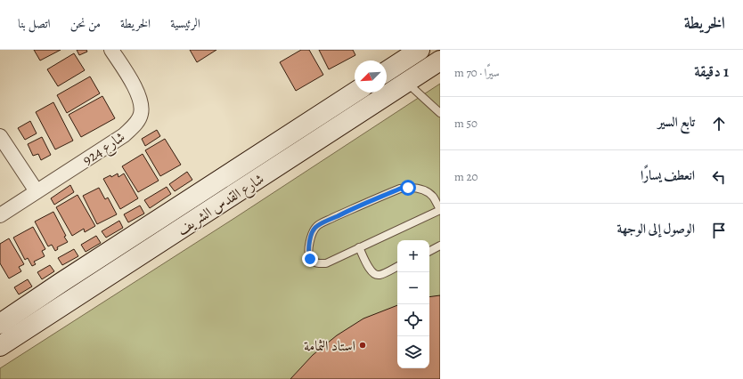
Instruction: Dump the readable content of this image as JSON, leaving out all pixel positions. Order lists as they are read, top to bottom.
{
  "streets": {
    "street": ["شارع 924", "شارع القدس الشريف"]
  },
  "places": ["استاد الثمامة"],
  "north": "bottom left",
  "page": {
    "header": "الخريطة",
    "nav": [
      "الرئيسية",
      "الخريطة",
      "من نحن",
      "اتصل بنا"
    ],
    "heading": ["1 دقيقة", "سيرًا · 70 m"],
    "list": [
      ["تابع السير", "50 m"],
      ["انعطف يسارًا", "20 m"],
      "الوصول إلى الوجهة"
    ],
    "map_buttons": ["+", "−"]
  }
}
